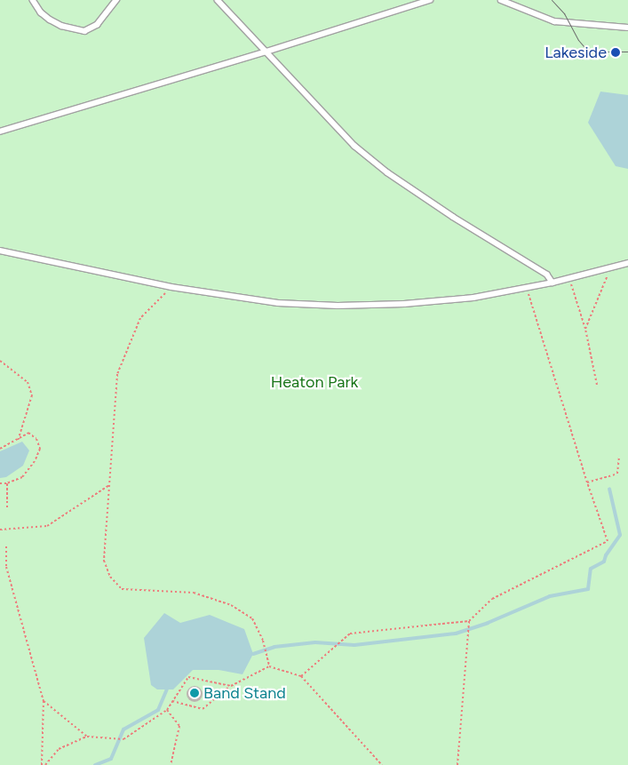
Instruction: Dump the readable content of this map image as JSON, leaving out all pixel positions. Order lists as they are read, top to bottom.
{
  "parks": ["Heaton Park"],
  "places": ["Lakeside", "Band Stand"]
}
